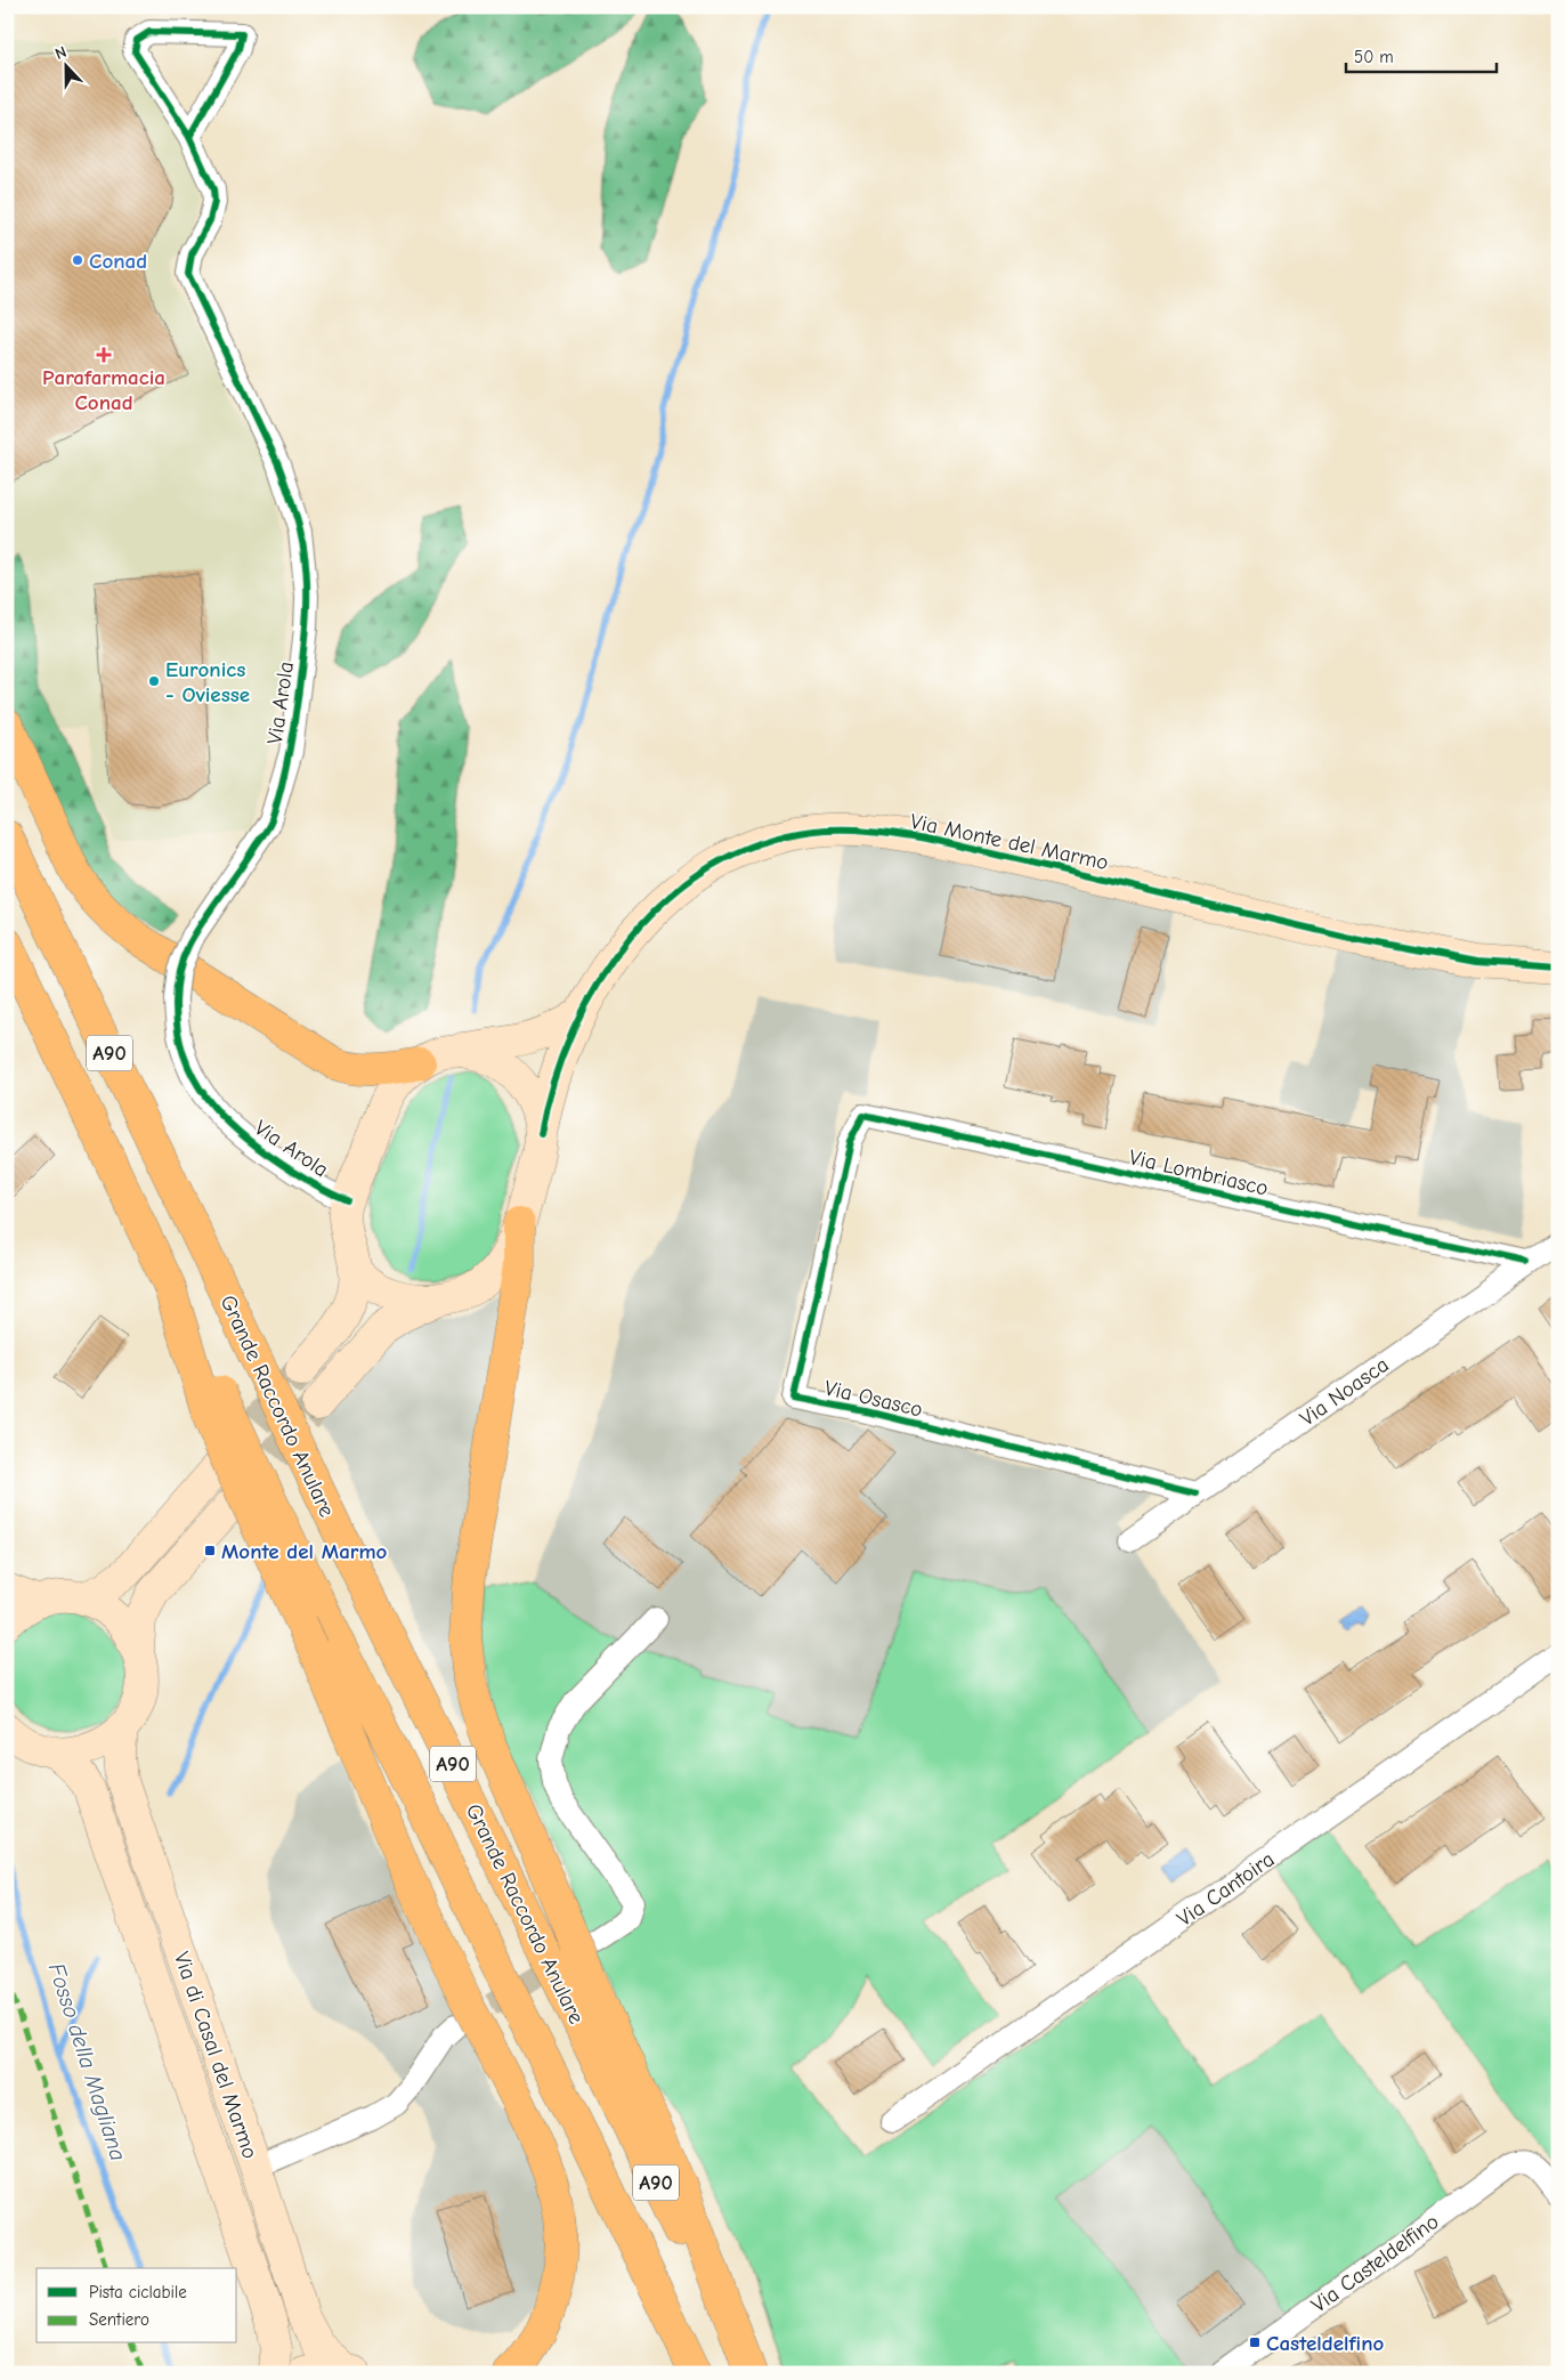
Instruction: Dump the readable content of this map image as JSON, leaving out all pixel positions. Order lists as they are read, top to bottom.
{
  "streets": {
    "highway": ["A90", "Grande Raccordo Anulare"],
    "main road": ["Via Monte del Marmo", "Via di Casal del Marmo"],
    "street": [
      "Via Arola",
      "Via Lombriasco",
      "Via Noasca",
      "Via Osasco",
      "Via Cantoira",
      "Via Casteldelfino"
    ]
  },
  "crossings": [
    ["Via Arola", "Via Monte del Marmo"],
    ["Via Lombriasco", "Via Noasca"],
    ["Via Lombriasco", "Via Osasco"],
    ["Via Noasca", "Via Osasco"]
  ],
  "water": ["Fosso della Magliana"],
  "places": {
    "other": ["Conad", "Euronics - Oviesse"],
    "health": ["Parafarmacia Conad"],
    "transit": ["Monte del Marmo", "Casteldelfino"]
  },
  "legend": ["Pista ciclabile", "Sentiero"],
  "scale_bar": "50 m",
  "north": "top"
}
